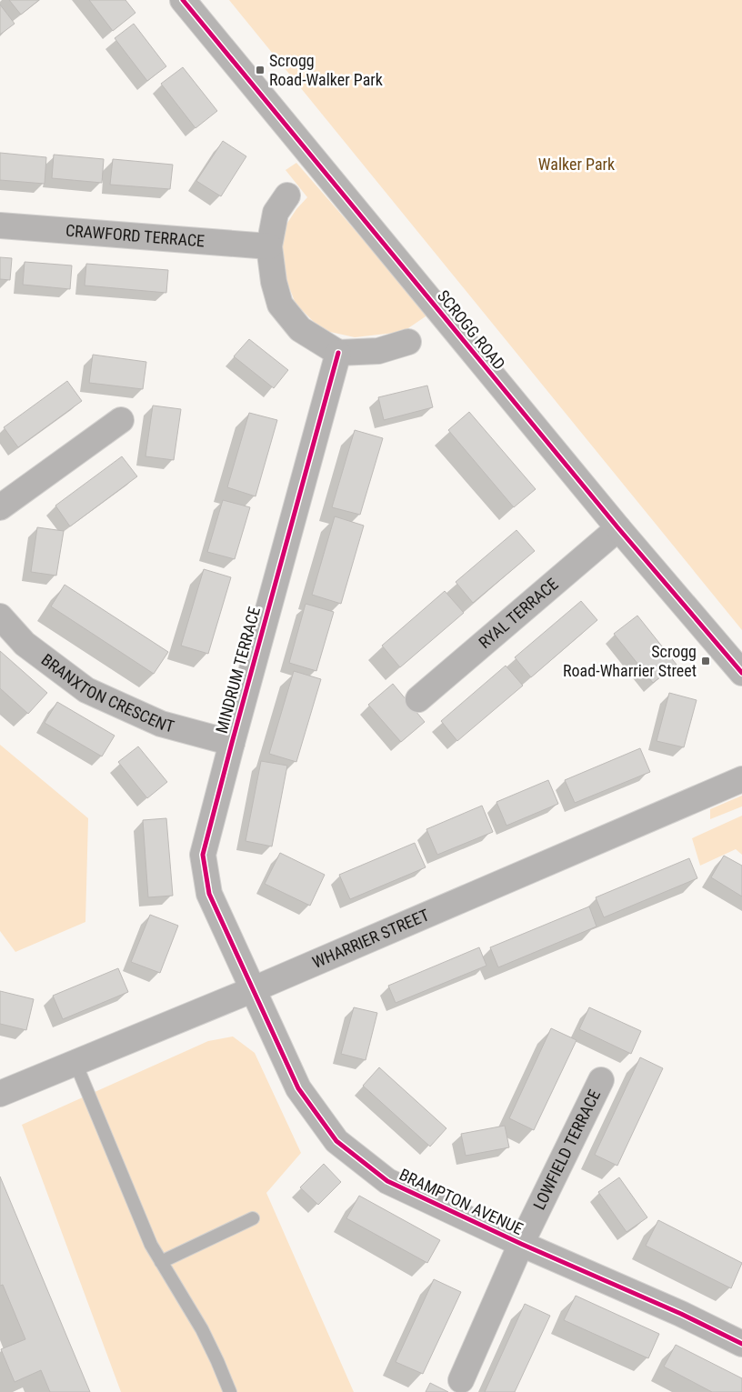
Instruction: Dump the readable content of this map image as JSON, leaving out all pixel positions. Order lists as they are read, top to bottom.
{
  "streets": {
    "street": [
      "CRAWFORD TERRACE",
      "SCROGG ROAD",
      "RYAL TERRACE",
      "MINDRUM TERRACE",
      "BRANXTON CRESCENT",
      "WHARRIER STREET",
      "LOWFIELD TERRACE",
      "BRAMPTON AVENUE"
    ]
  },
  "crossings": [
    ["SCROGG ROAD", "RYAL TERRACE"],
    ["MINDRUM TERRACE", "BRANXTON CRESCENT"],
    ["MINDRUM TERRACE", "WHARRIER STREET"],
    ["MINDRUM TERRACE", "BRAMPTON AVENUE"],
    ["WHARRIER STREET", "BRAMPTON AVENUE"],
    ["LOWFIELD TERRACE", "BRAMPTON AVENUE"]
  ],
  "parks": ["Walker Park"],
  "places": {
    "transit": ["Scrogg Road-Walker Park", "Scrogg Road-Wharrier Street"]
  }
}
